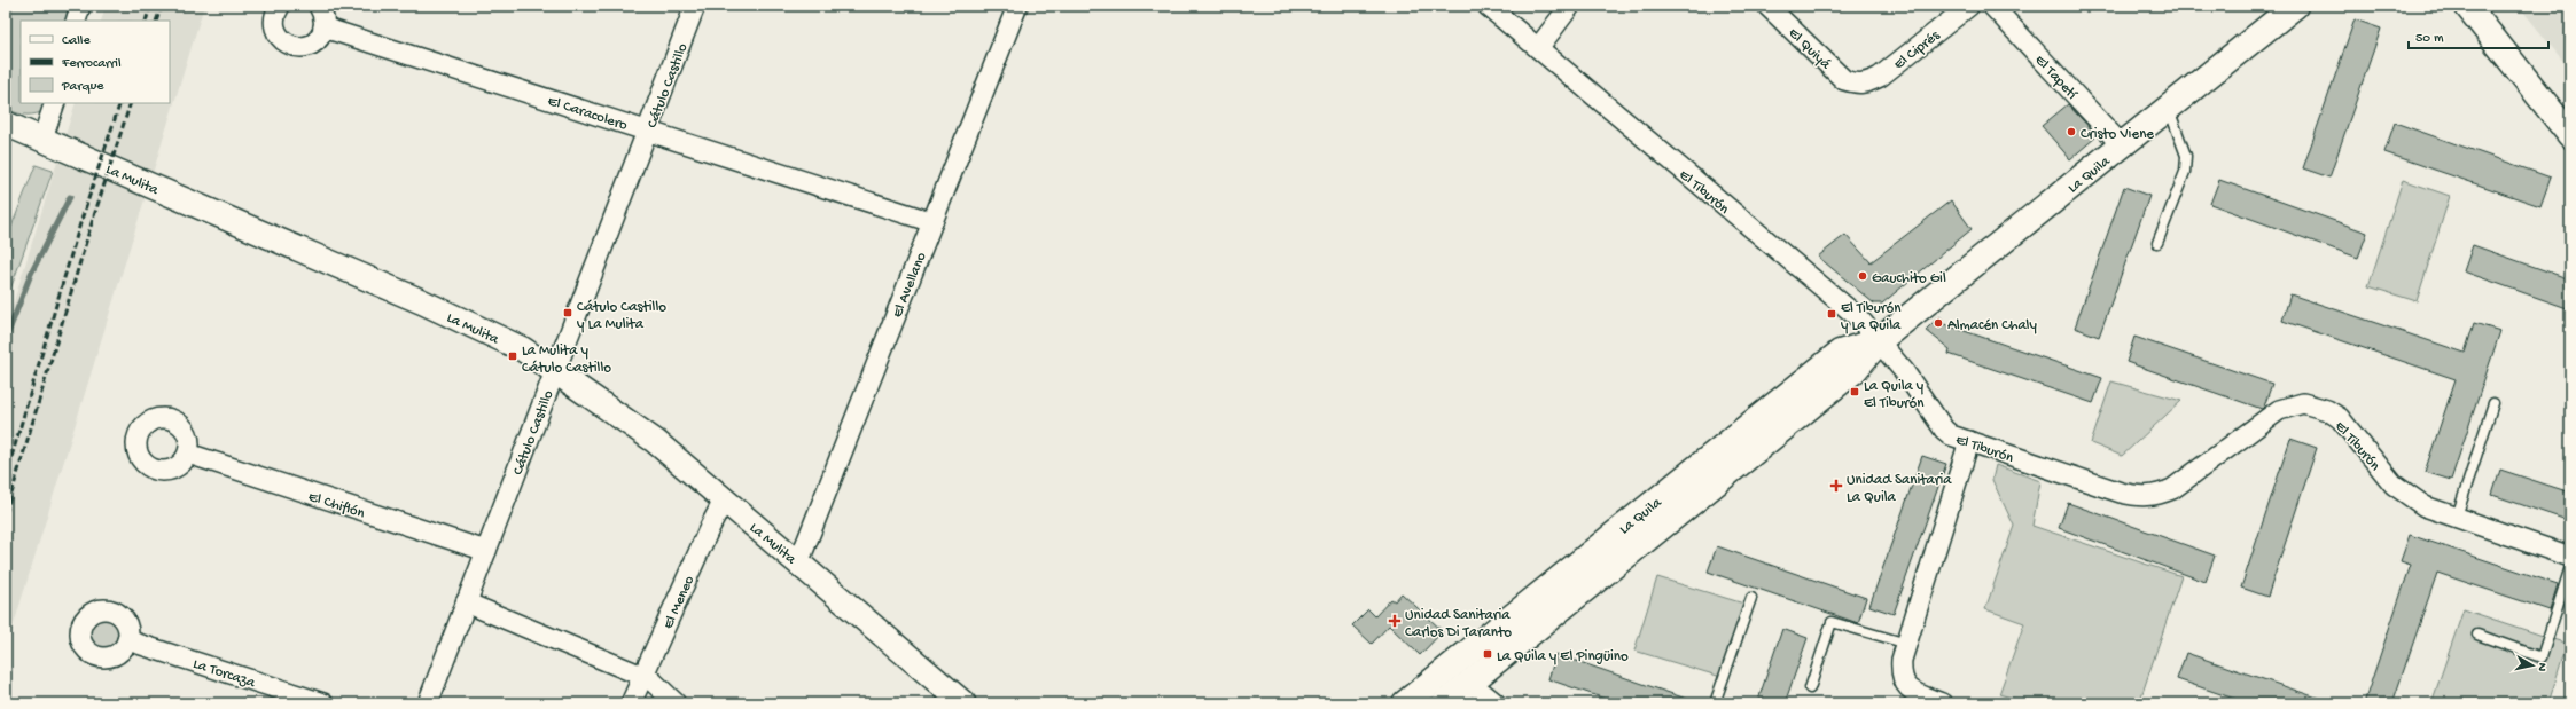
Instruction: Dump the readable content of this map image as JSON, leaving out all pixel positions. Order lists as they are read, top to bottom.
{
  "streets": {
    "main road": ["La Quila"],
    "street": [
      "El Quiyá",
      "El Ciprés",
      "El Tapetí",
      "Cátulo Castillo",
      "El Caracolero",
      "La Mulita",
      "El Tiburón",
      "El Avellano",
      "El Chiflón",
      "El Meneo",
      "La Torcaza"
    ]
  },
  "crossings": [
    ["El Quiyá", "El Ciprés"],
    ["El Tapetí", "La Quila"],
    ["Cátulo Castillo", "El Caracolero"],
    ["Cátulo Castillo", "La Mulita"],
    ["Cátulo Castillo", "El Chiflón"],
    ["El Caracolero", "El Avellano"],
    ["La Quila", "El Tiburón"],
    ["La Mulita", "El Avellano"],
    ["La Mulita", "El Meneo"]
  ],
  "places": {
    "other": ["Cristo Viene", "Gauchito Gil", "Almacén Chaly"],
    "transit": [
      "Cátulo Castillo y La Mulita",
      "El Tiburón y La Quila",
      "La Mulita y Cátulo Castillo",
      "La Quila y El Tiburón",
      "La Quila y El Pingüino"
    ],
    "health": ["Unidad Sanitaria La Quila", "Unidad Sanitaria Carlos Di Taranto"]
  },
  "legend": ["Calle", "Ferrocarril", "Parque"],
  "scale_bar": "50 m",
  "north": "right"
}
